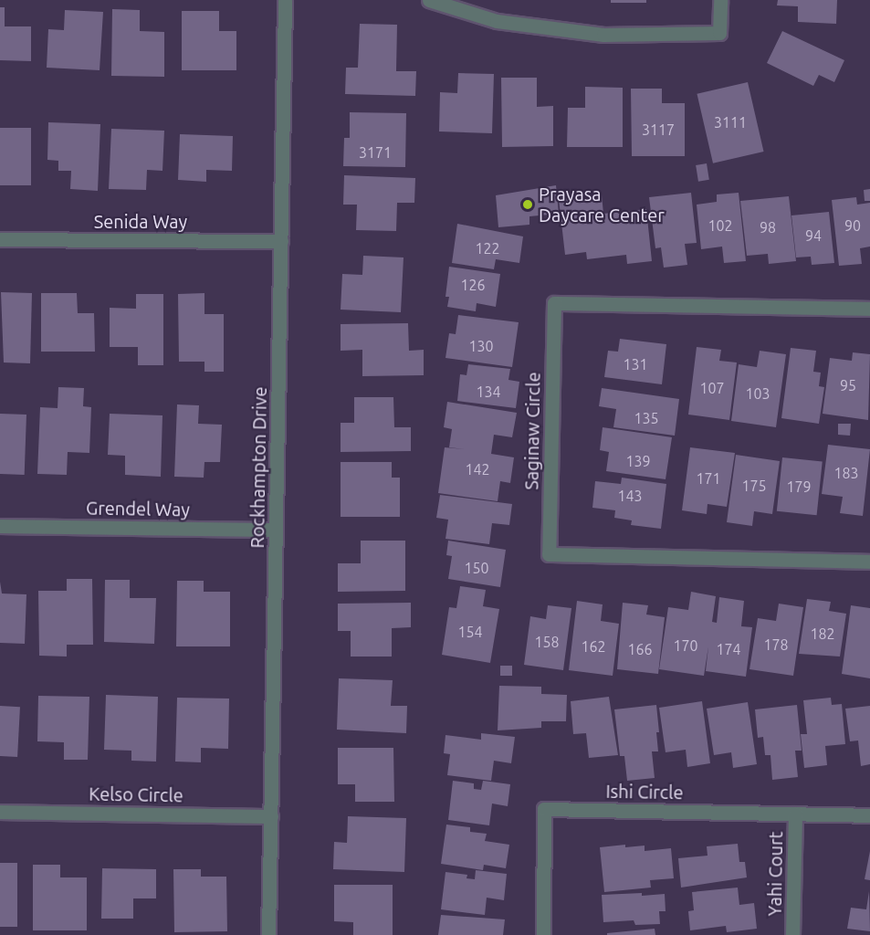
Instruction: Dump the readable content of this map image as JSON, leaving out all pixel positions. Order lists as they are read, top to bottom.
{
  "streets": {
    "street": [
      "Senida Way",
      "Saginaw Circle",
      "Rockhampton Drive",
      "Grendel Way",
      "Ishi Circle",
      "Kelso Circle",
      "Yahi Court"
    ]
  },
  "crossings": [
    ["Senida Way", "Rockhampton Drive"],
    ["Rockhampton Drive", "Grendel Way"],
    ["Rockhampton Drive", "Kelso Circle"],
    ["Ishi Circle", "Yahi Court"]
  ],
  "places": ["Prayasa Daycare Center"],
  "house_numbers": [
    "3111",
    "3117",
    "3171",
    "102",
    "90",
    "98",
    "94",
    "122",
    "126",
    "130",
    "131",
    "95",
    "107",
    "134",
    "103",
    "135",
    "139",
    "142",
    "183",
    "171",
    "175",
    "179",
    "143",
    "150",
    "154",
    "182",
    "158",
    "178",
    "170",
    "162",
    "166",
    "174"
  ]
}
